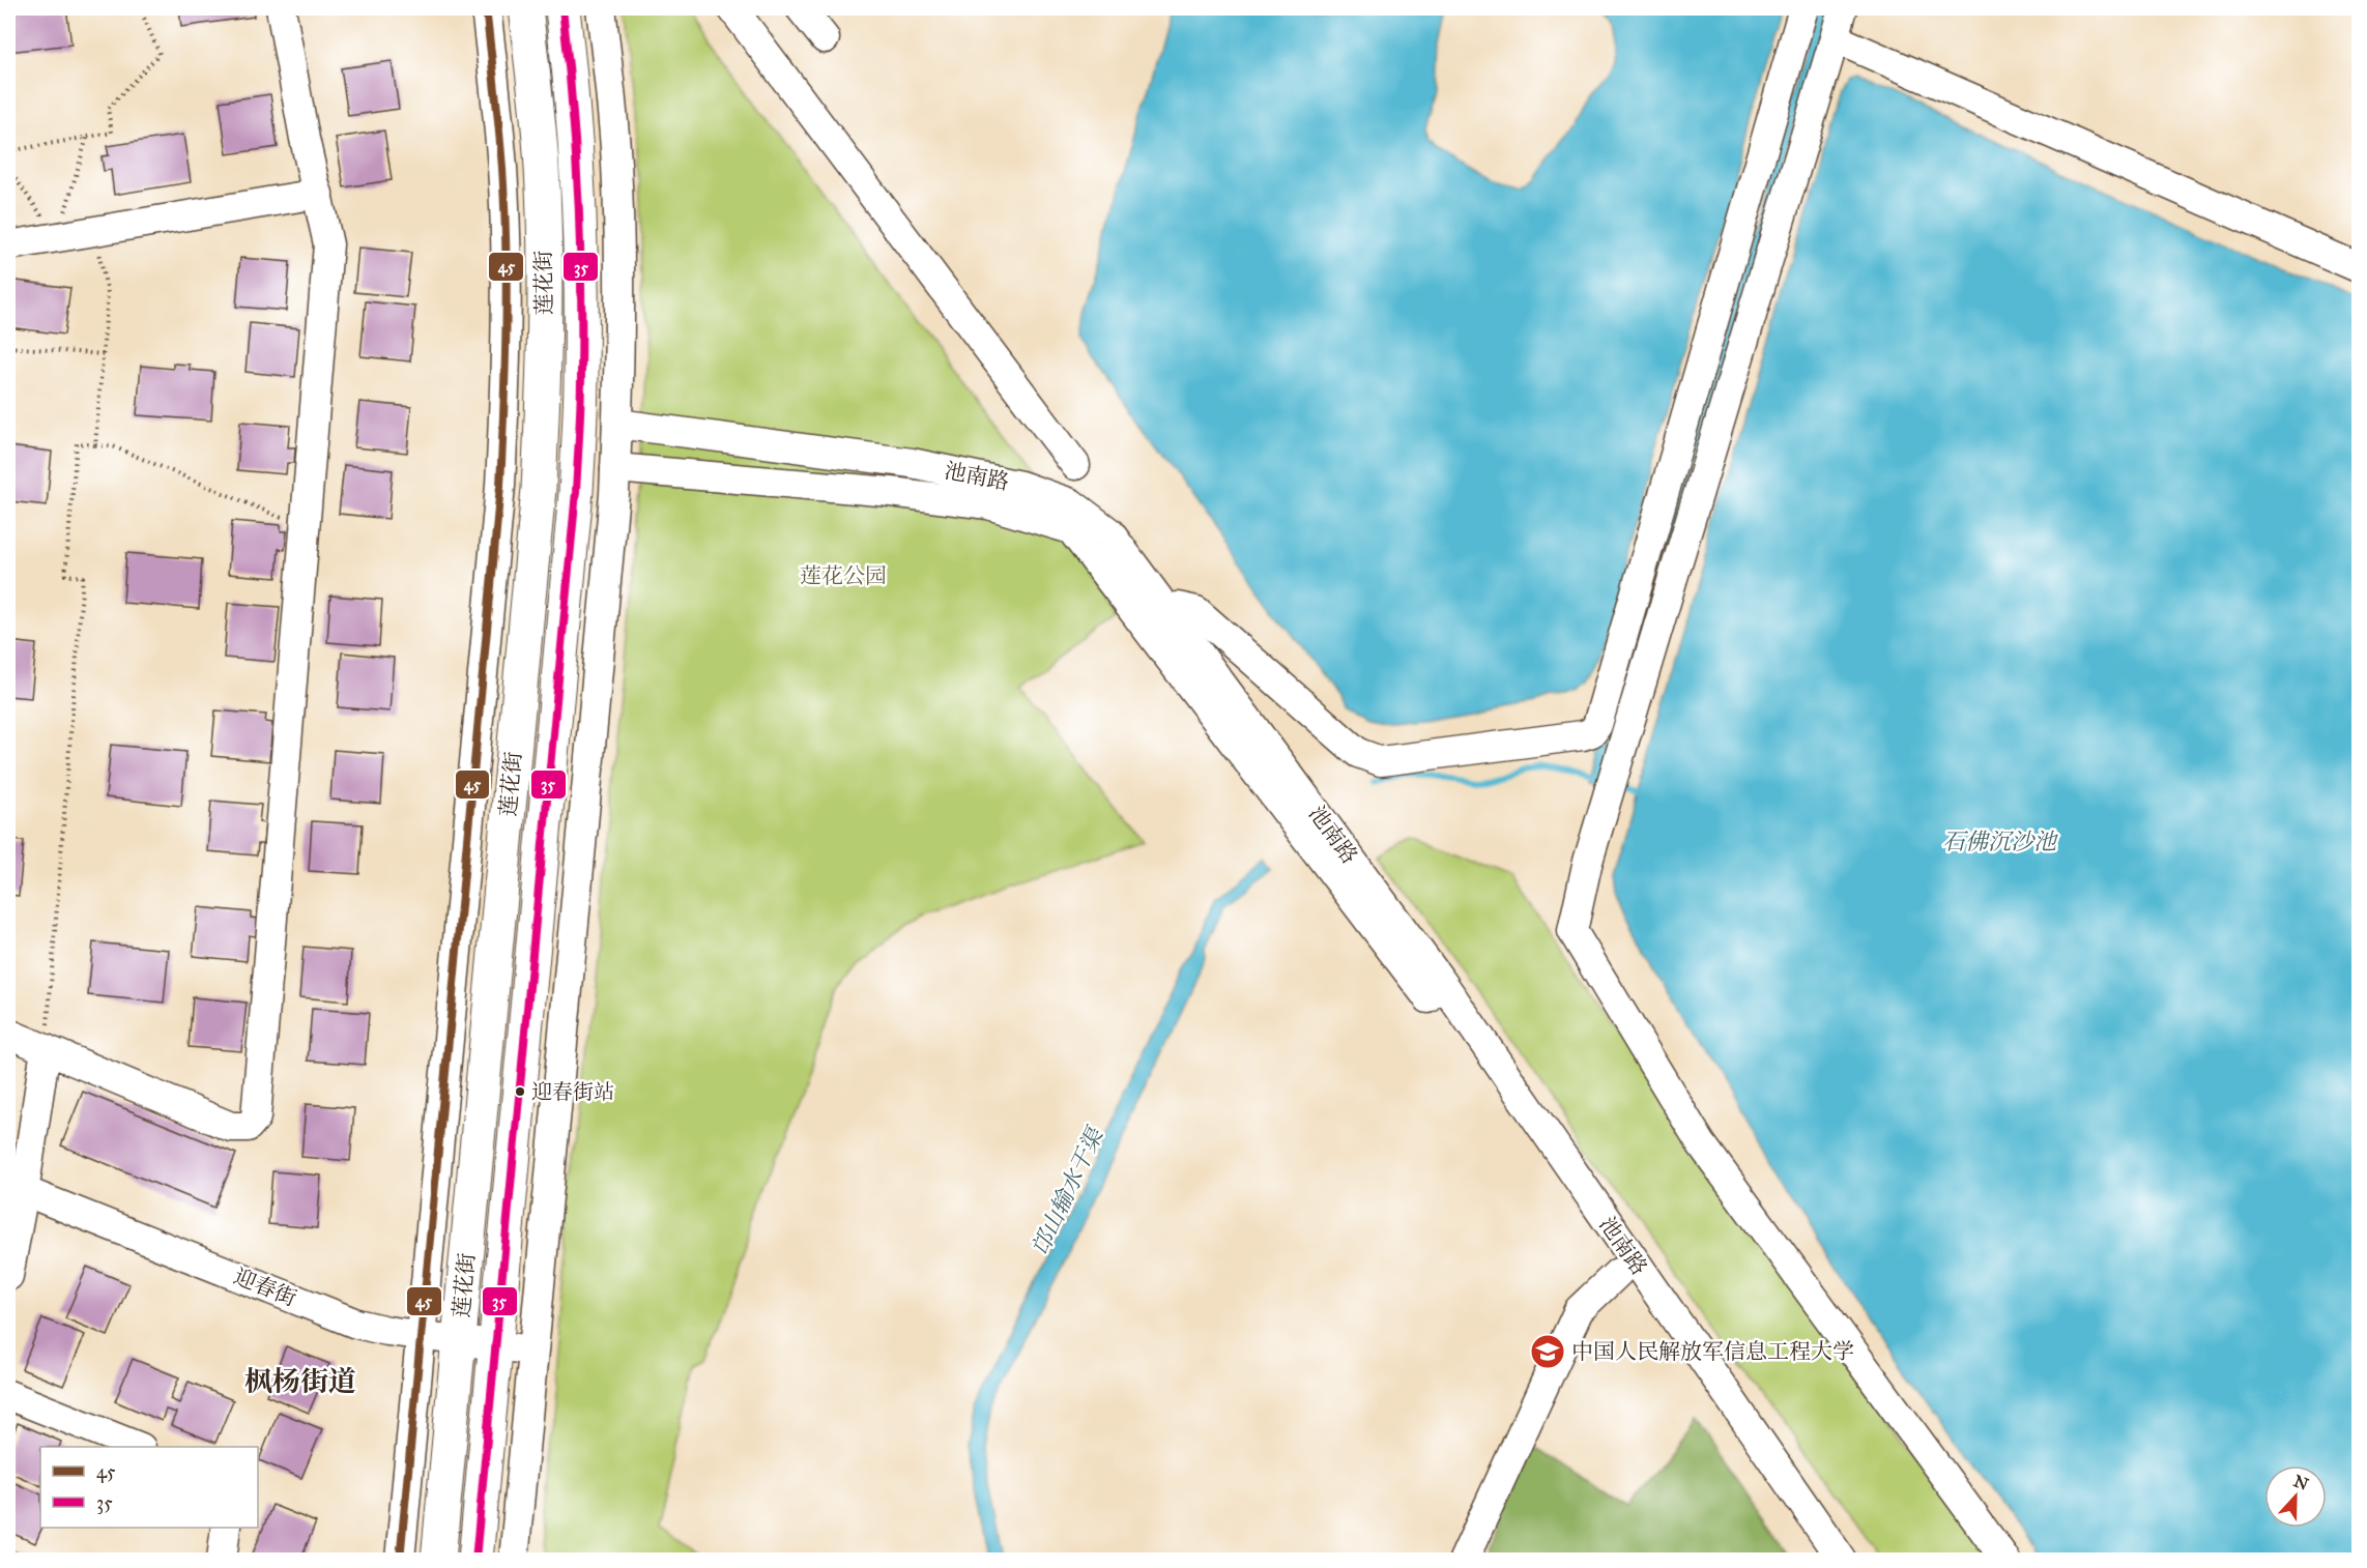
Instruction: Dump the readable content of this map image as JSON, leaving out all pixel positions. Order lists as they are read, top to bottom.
{
  "streets": {
    "main road": ["莲花街"],
    "street": ["池南路", "迎春街"]
  },
  "crossings": [
    ["莲花街", "迎春街"]
  ],
  "districts": ["枫杨街道"],
  "water": ["石佛沉沙池", "邙山输水干渠"],
  "parks": ["莲花公园"],
  "places": {
    "other": ["迎春街站"],
    "school or university": ["中国人民解放军信息工程大学"]
  },
  "lines": ["transit line 45", "transit line 35"],
  "legend": ["45", "35"],
  "north": "top"
}
